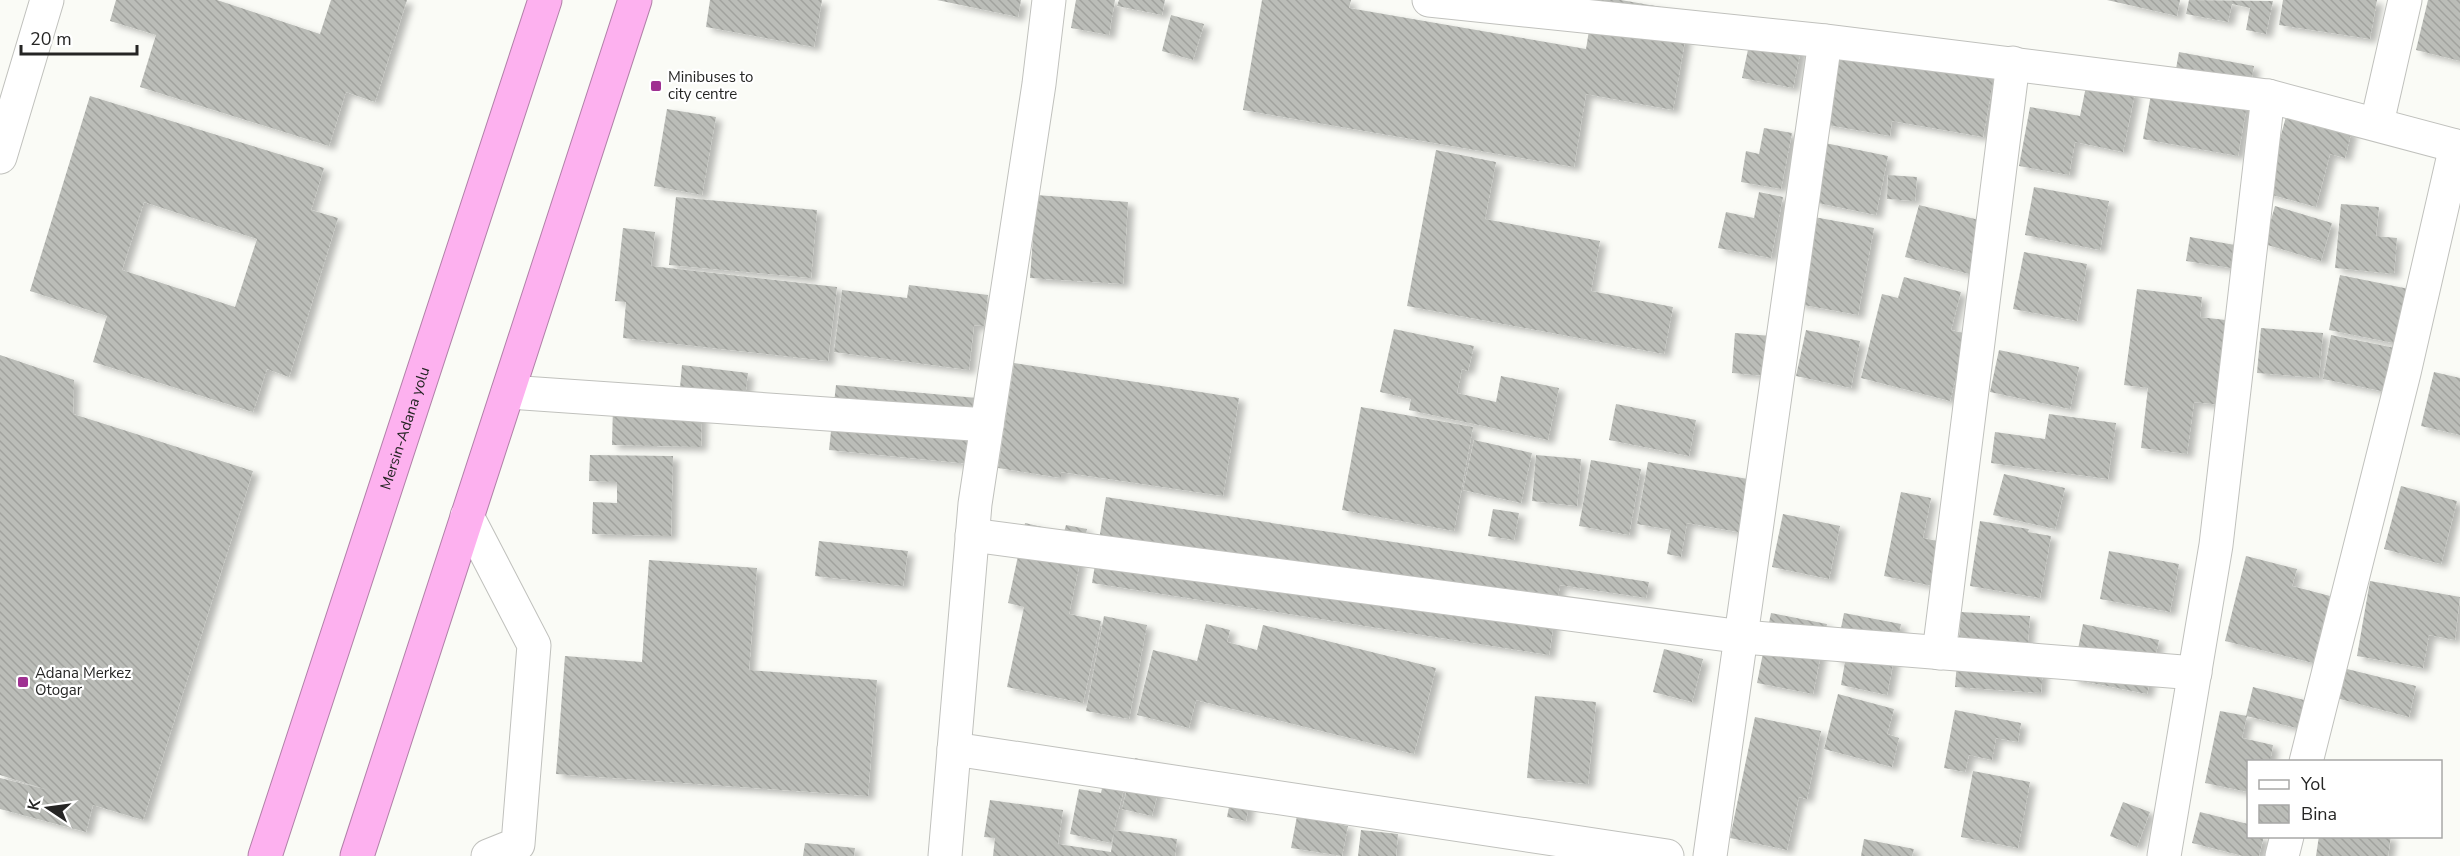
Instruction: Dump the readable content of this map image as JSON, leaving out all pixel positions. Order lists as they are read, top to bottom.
{
  "streets": {
    "highway": ["Mersin-Adana yolu"]
  },
  "places": {
    "transit": ["Minibuses to city centre", "Adana Merkez Otogar"]
  },
  "legend": ["Yol", "Bina"],
  "scale_bar": "20 m",
  "north": "left"
}
